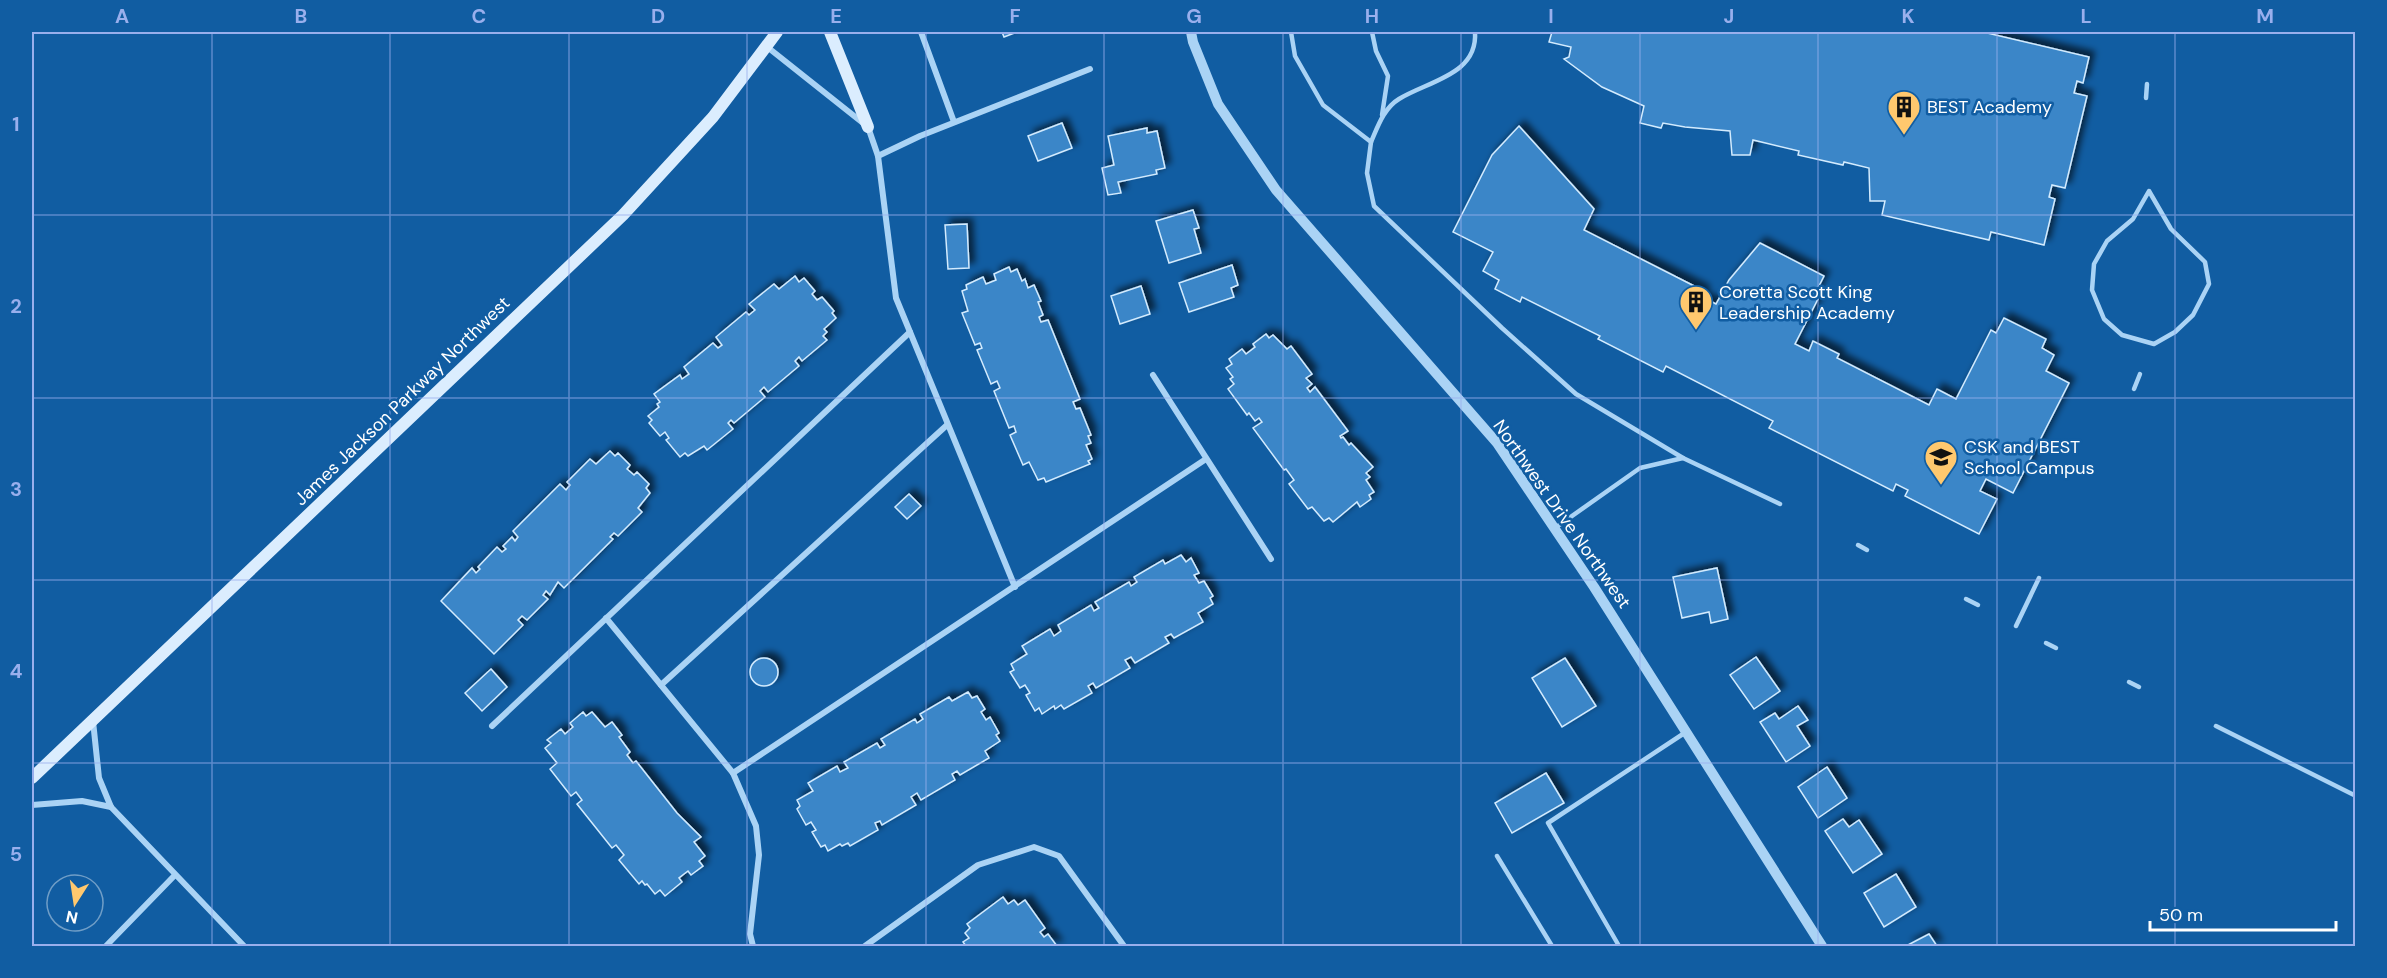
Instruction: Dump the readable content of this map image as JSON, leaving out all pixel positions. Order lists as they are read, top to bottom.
{
  "streets": {
    "main road": ["James Jackson Parkway Northwest"],
    "street": ["Northwest Drive Northwest"]
  },
  "places": {
    "building": ["BEST Academy", "Coretta Scott King Leadership Academy"],
    "school or university": ["CSK and BEST School Campus"]
  },
  "scale_bar": "50 m",
  "north": "bottom",
  "grid": {
    "columns": [
      "A",
      "B",
      "C",
      "D",
      "E",
      "F",
      "G",
      "H",
      "I",
      "J",
      "K",
      "L",
      "M"
    ],
    "rows": [
      "1",
      "2",
      "3",
      "4",
      "5"
    ]
  }
}
